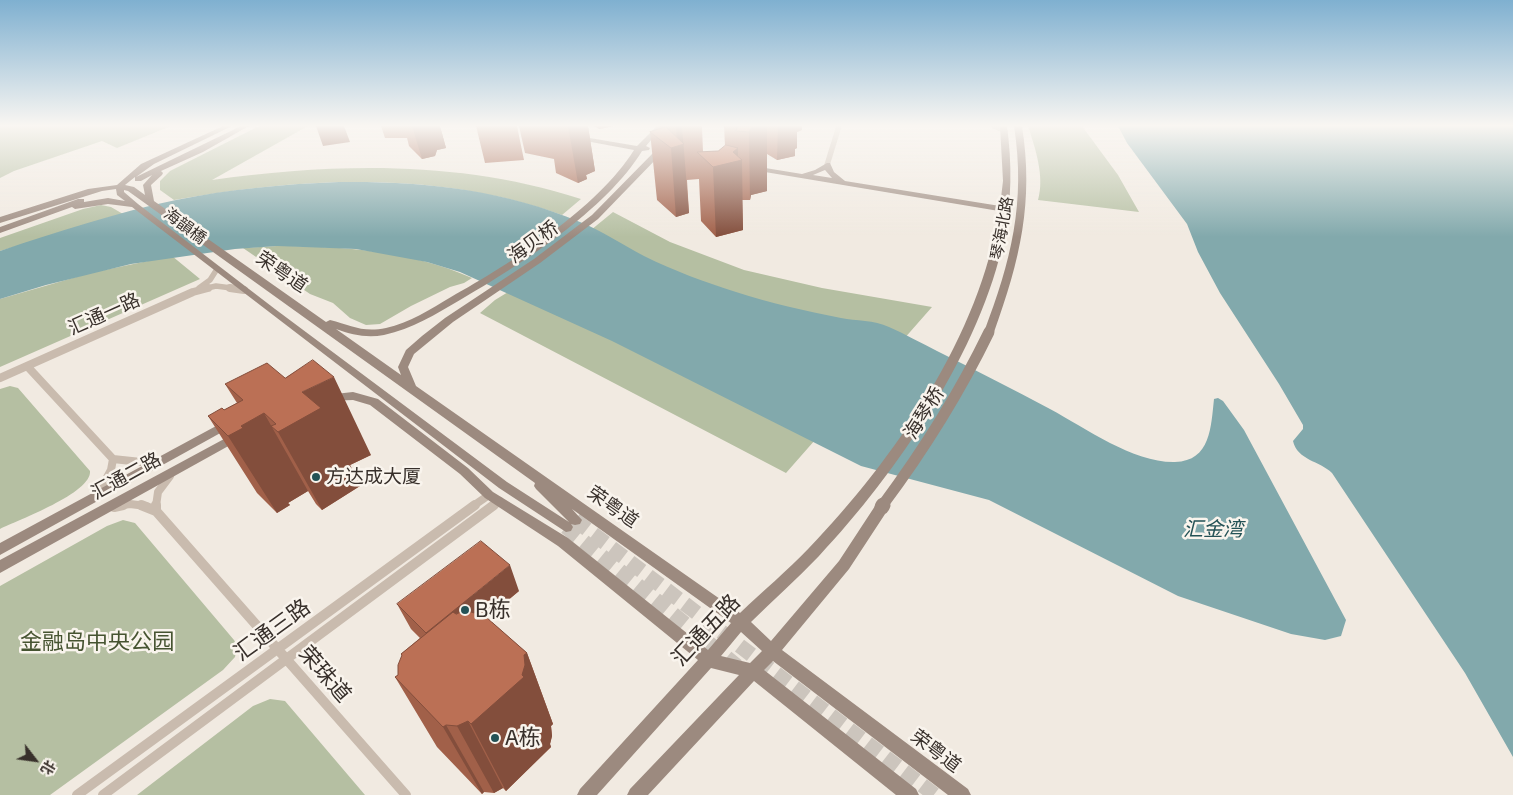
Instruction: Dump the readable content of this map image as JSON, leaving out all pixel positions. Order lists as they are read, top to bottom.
{
  "streets": {
    "main road": [
      "海韻橋",
      "琴海北路",
      "海贝桥",
      "荣粤道",
      "海琴桥",
      "汇通二路",
      "汇通五路"
    ],
    "street": ["汇通一路", "汇通三路", "荣珠道"]
  },
  "crossings": [
    ["海韻橋", "荣粤道"],
    ["琴海北路", "海琴桥"],
    ["海贝桥", "荣粤道"],
    ["荣粤道", "海琴桥"],
    ["荣粤道", "汇通五路"],
    ["海琴桥", "汇通五路"],
    ["汇通三路", "荣珠道"]
  ],
  "water": ["汇金湾"],
  "parks": ["金融岛中央公园"],
  "places": ["方达成大厦", "B栋", "A栋"],
  "north": "bottom right"
}
